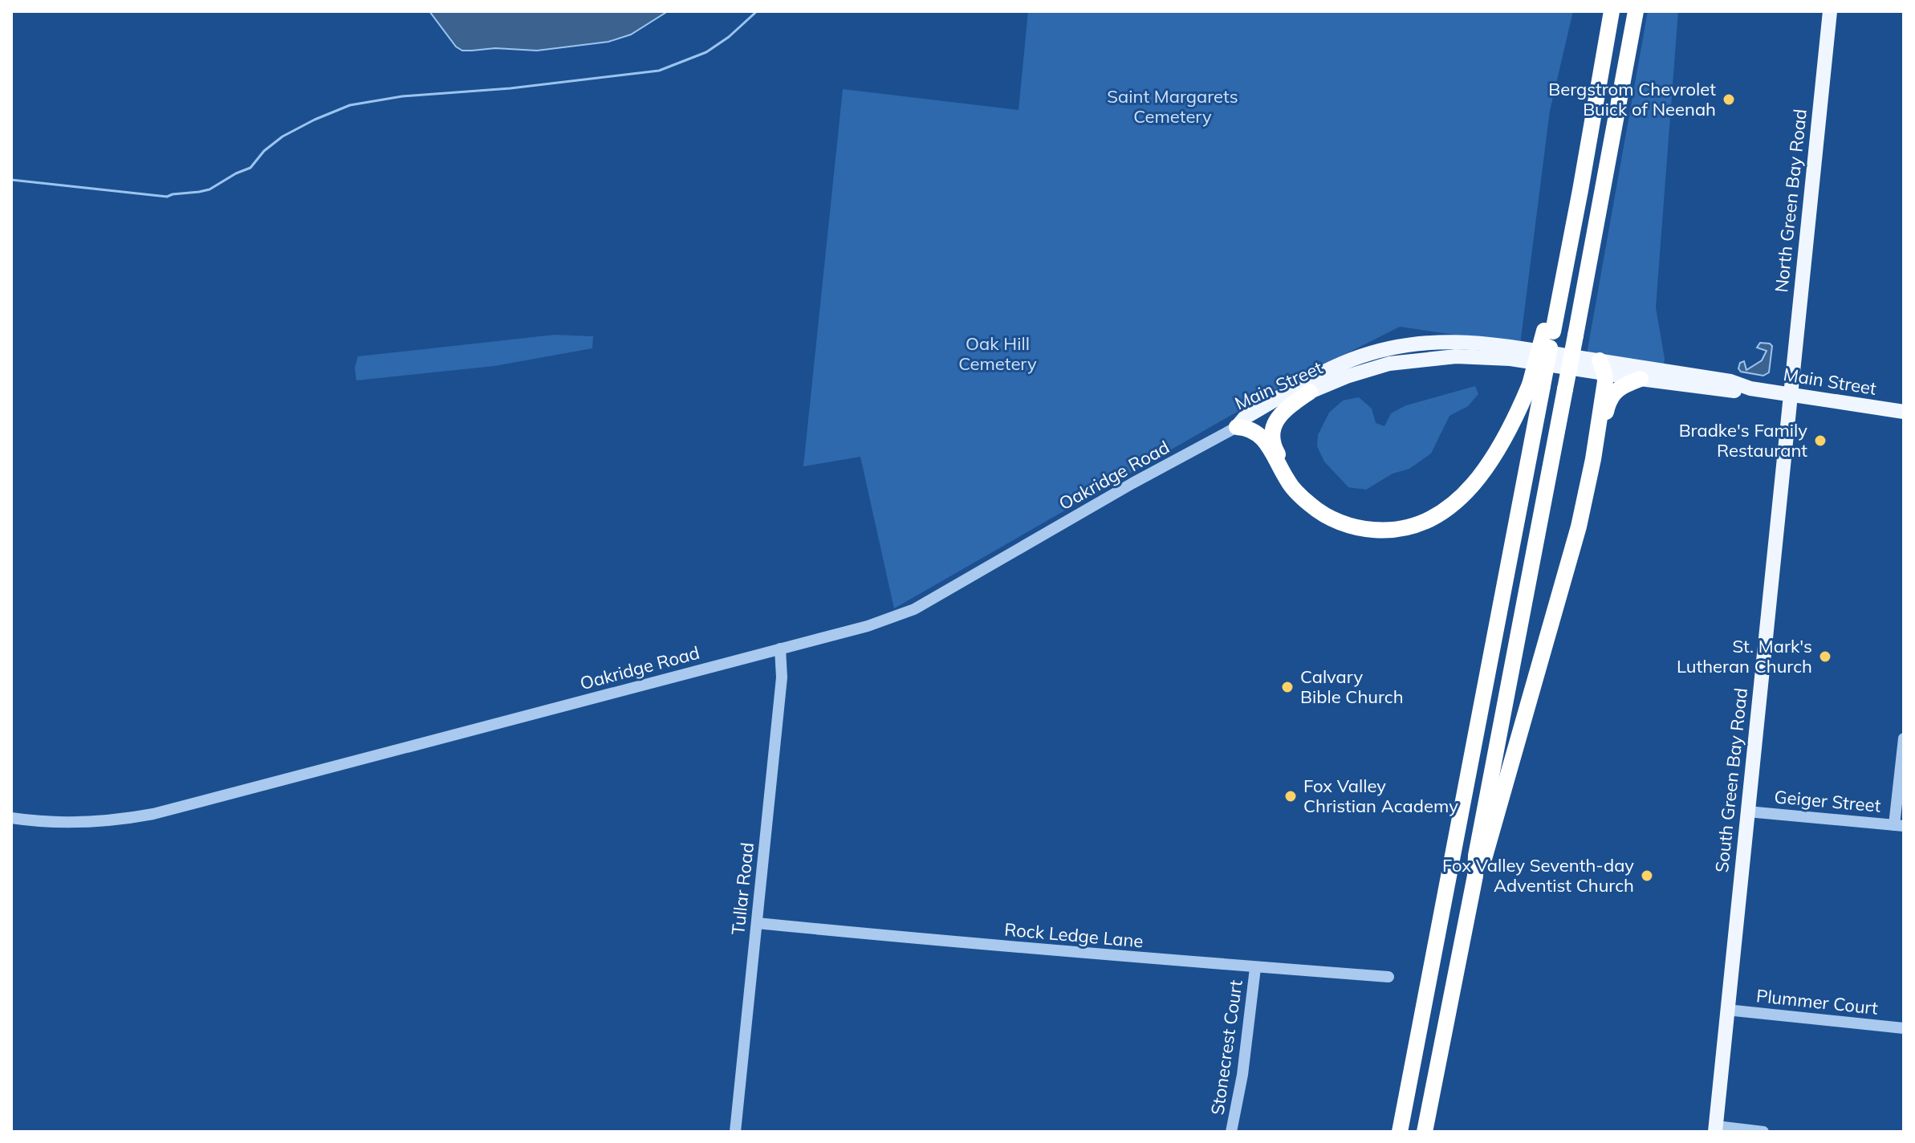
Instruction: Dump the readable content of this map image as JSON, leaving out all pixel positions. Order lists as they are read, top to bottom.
{
  "streets": {
    "main road": ["North Green Bay Road", "Main Street", "South Green Bay Road"],
    "street": [
      "Oakridge Road",
      "Geiger Street",
      "Tullar Road",
      "Rock Ledge Lane",
      "Plummer Court",
      "Stonecrest Court"
    ]
  },
  "crossings": [
    ["North Green Bay Road", "Main Street"],
    ["North Green Bay Road", "South Green Bay Road"],
    ["Main Street", "Oakridge Road"],
    ["Main Street", "South Green Bay Road"],
    ["Oakridge Road", "Tullar Road"],
    ["South Green Bay Road", "Geiger Street"],
    ["South Green Bay Road", "Plummer Court"],
    ["Tullar Road", "Rock Ledge Lane"],
    ["Rock Ledge Lane", "Stonecrest Court"]
  ],
  "parks": ["Saint Margarets Cemetery", "Oak Hill Cemetery"],
  "places": [
    "Bergstrom Chevrolet Buick of Neenah",
    "Bradke's Family Restaurant",
    "St. Mark's Lutheran Church",
    "Calvary Bible Church",
    "Fox Valley Christian Academy",
    "Fox Valley Seventh-day Adventist Church"
  ]
}
